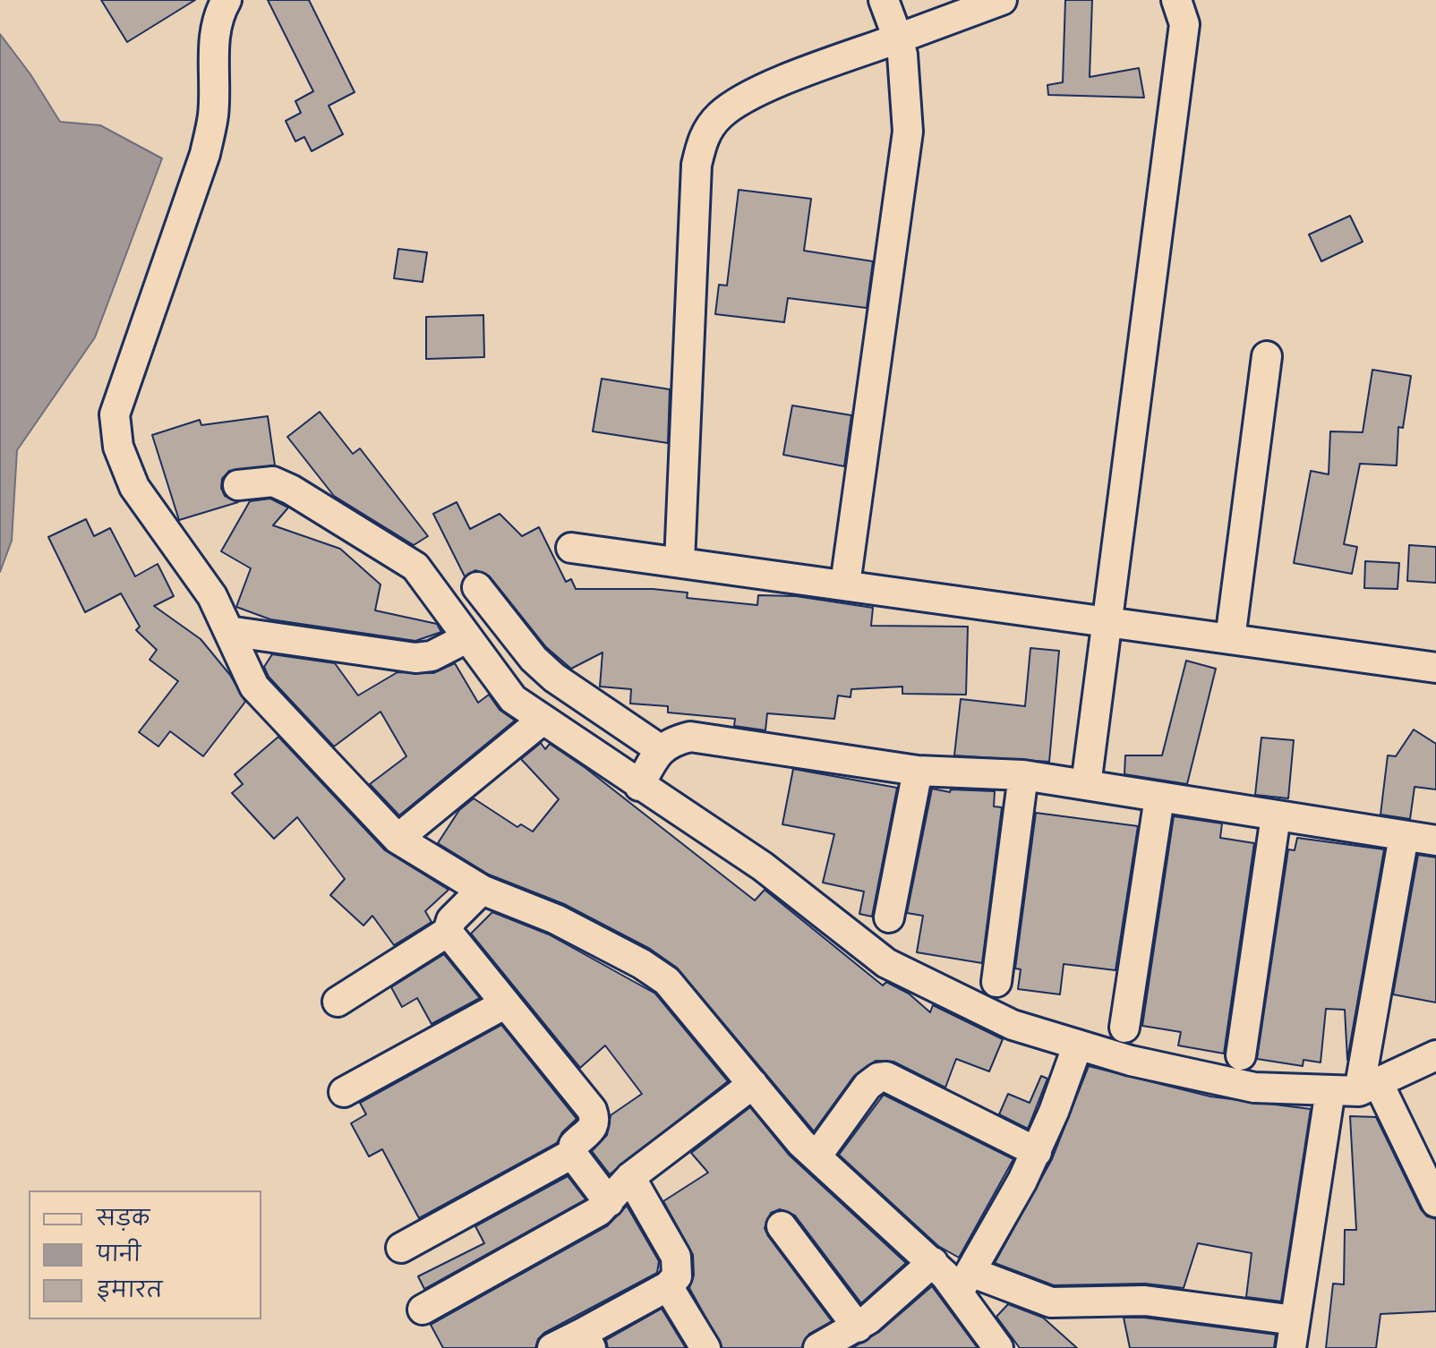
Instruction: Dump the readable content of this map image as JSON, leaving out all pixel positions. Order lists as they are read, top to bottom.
{
  "legend": ["सड़क", "पानी", "इमारत"]
}
